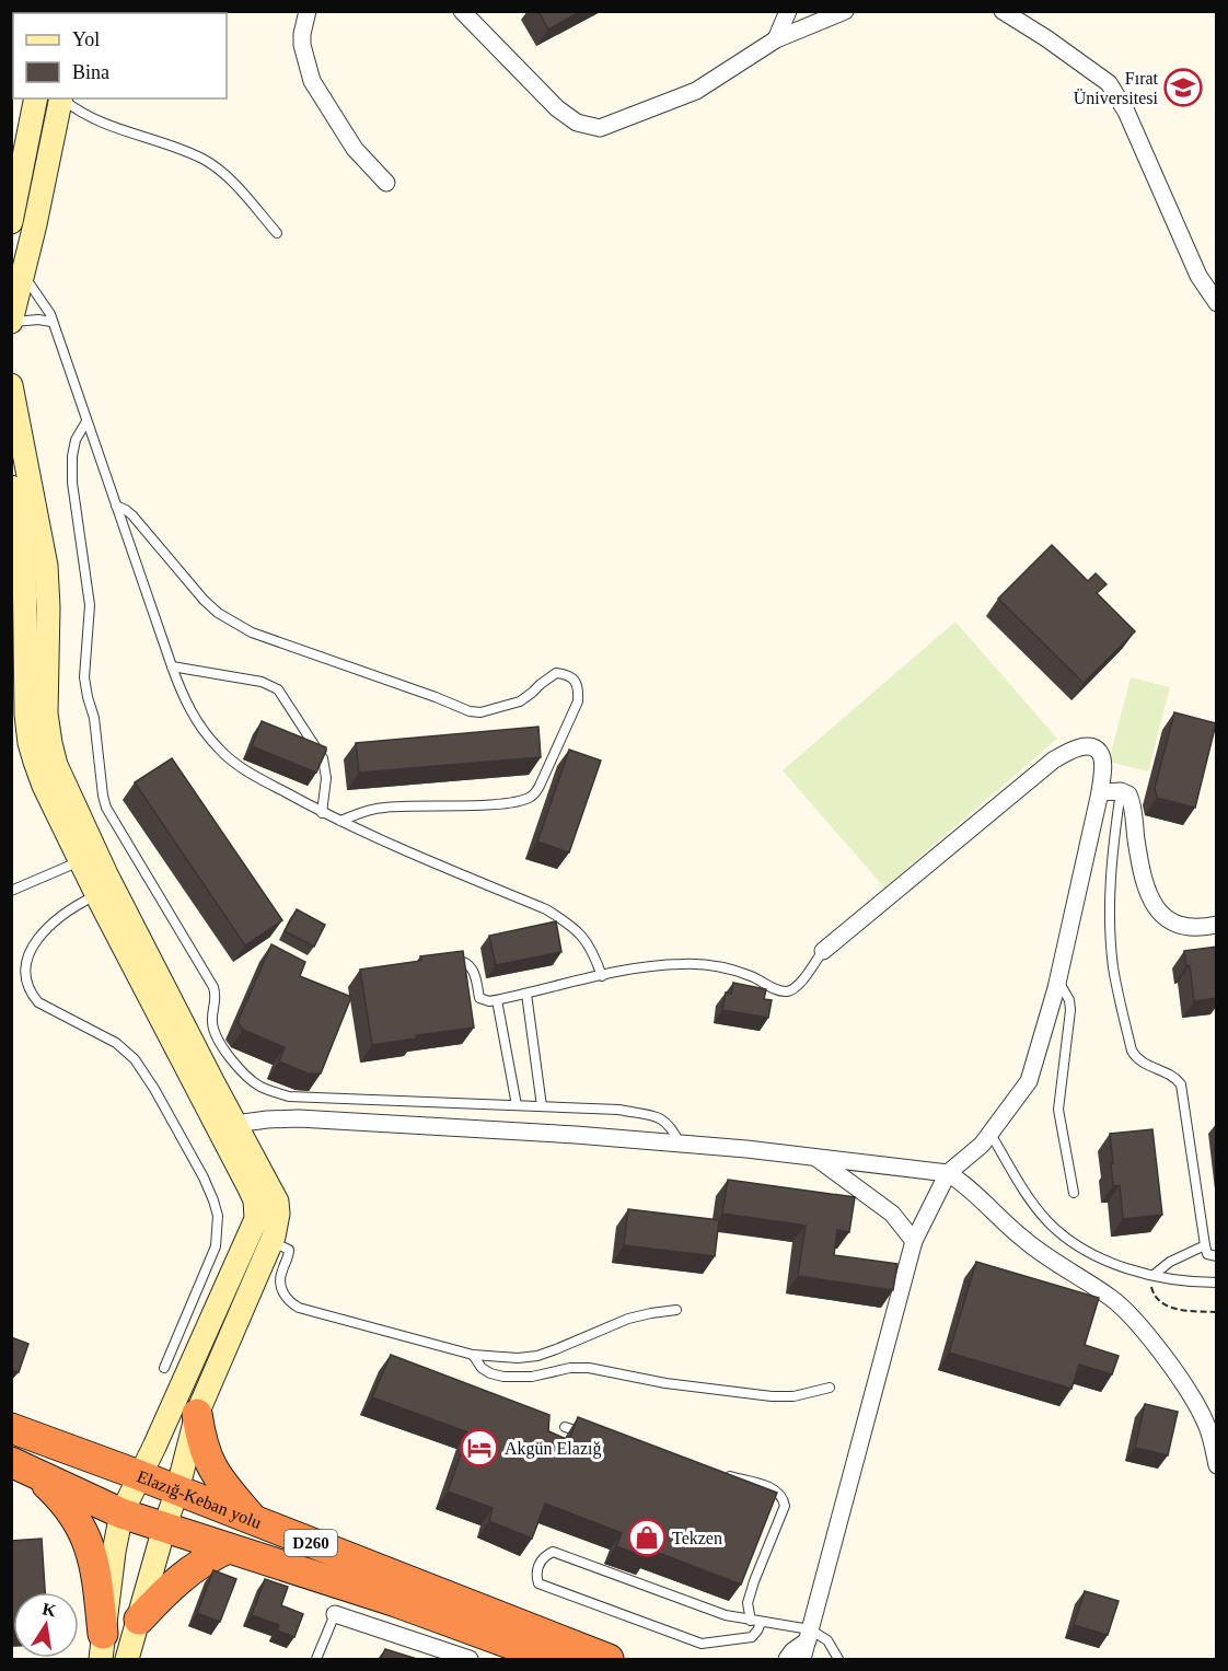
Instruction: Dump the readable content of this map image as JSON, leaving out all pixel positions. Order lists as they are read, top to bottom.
{
  "streets": {
    "highway": ["Elazığ-Keban yolu", "D260"]
  },
  "places": {
    "school or university": ["Fırat Üniversitesi"],
    "hotel": ["Akgün Elazığ"],
    "shop": ["Tekzen"]
  },
  "legend": ["Yol", "Bina"],
  "north": "top"
}
